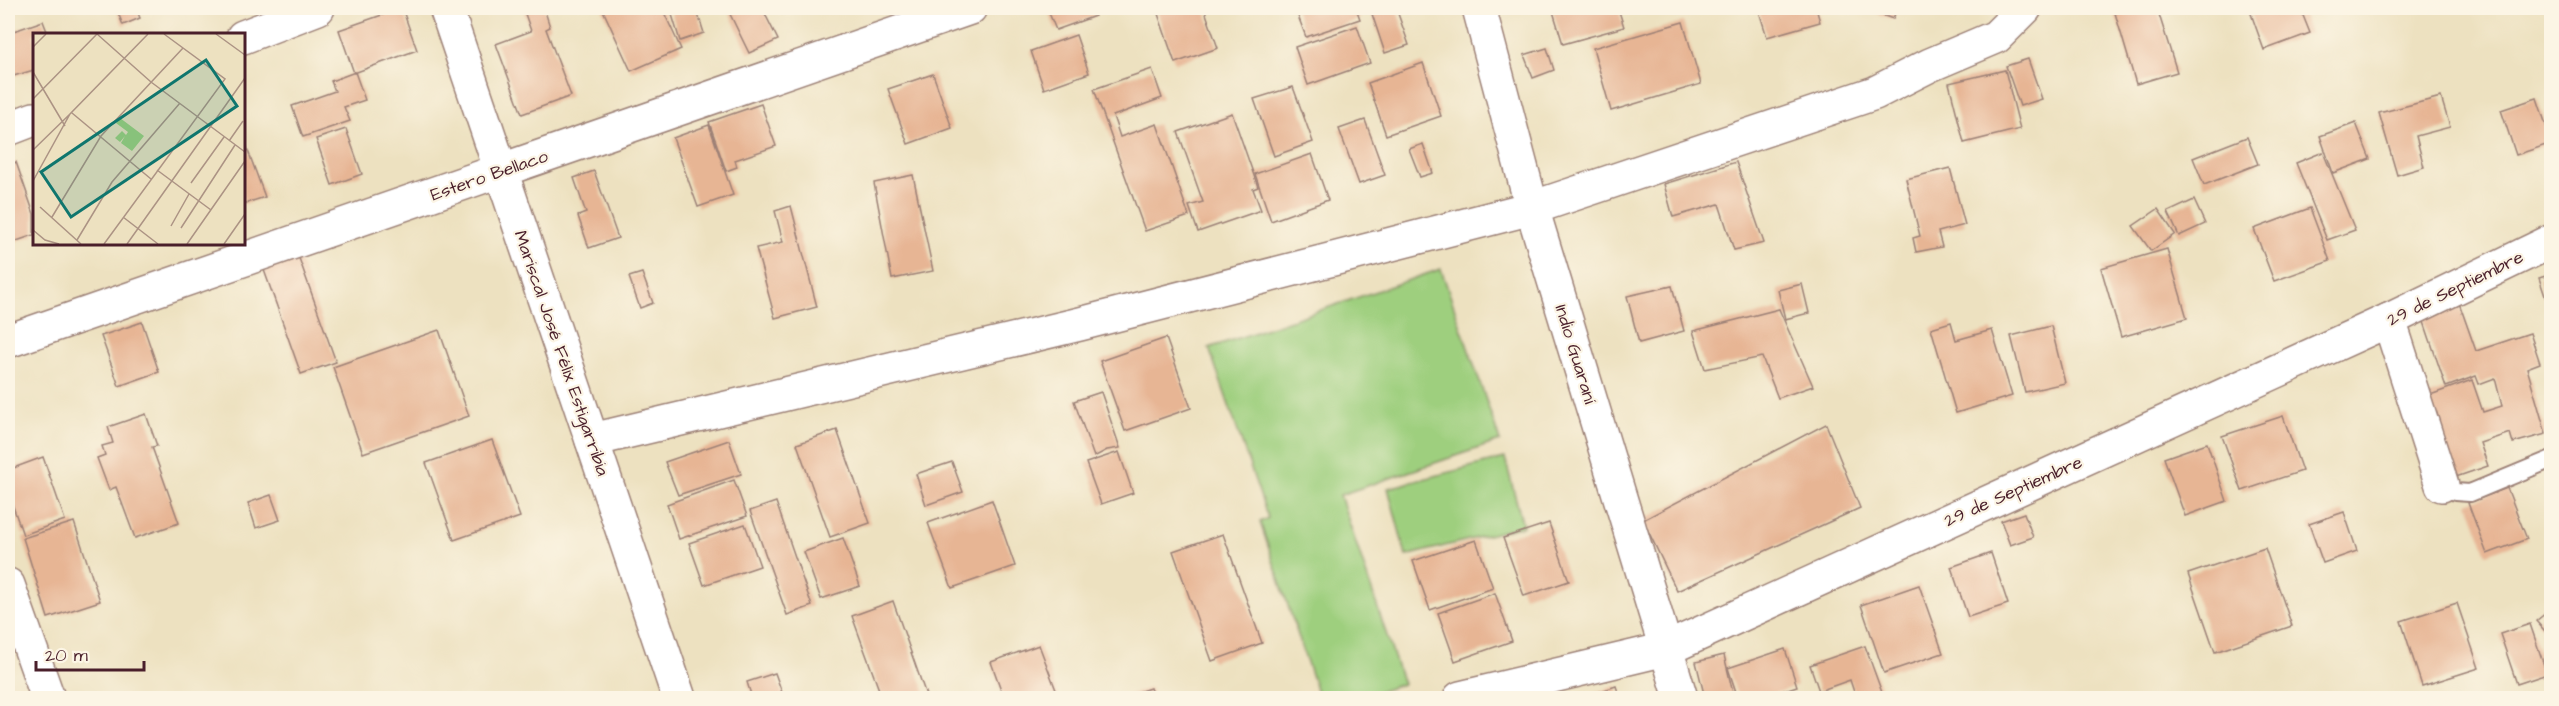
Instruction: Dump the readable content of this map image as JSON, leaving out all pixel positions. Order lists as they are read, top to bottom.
{
  "streets": {
    "street": [
      "Estero Bellaco",
      "29 de Septiembre",
      "Mariscal José Félix Estigarribia",
      "Indio Guaraní"
    ]
  },
  "crossings": [
    ["Estero Bellaco", "Mariscal José Félix Estigarribia"],
    ["29 de Septiembre", "Indio Guaraní"]
  ],
  "scale_bar": "20 m"
}
